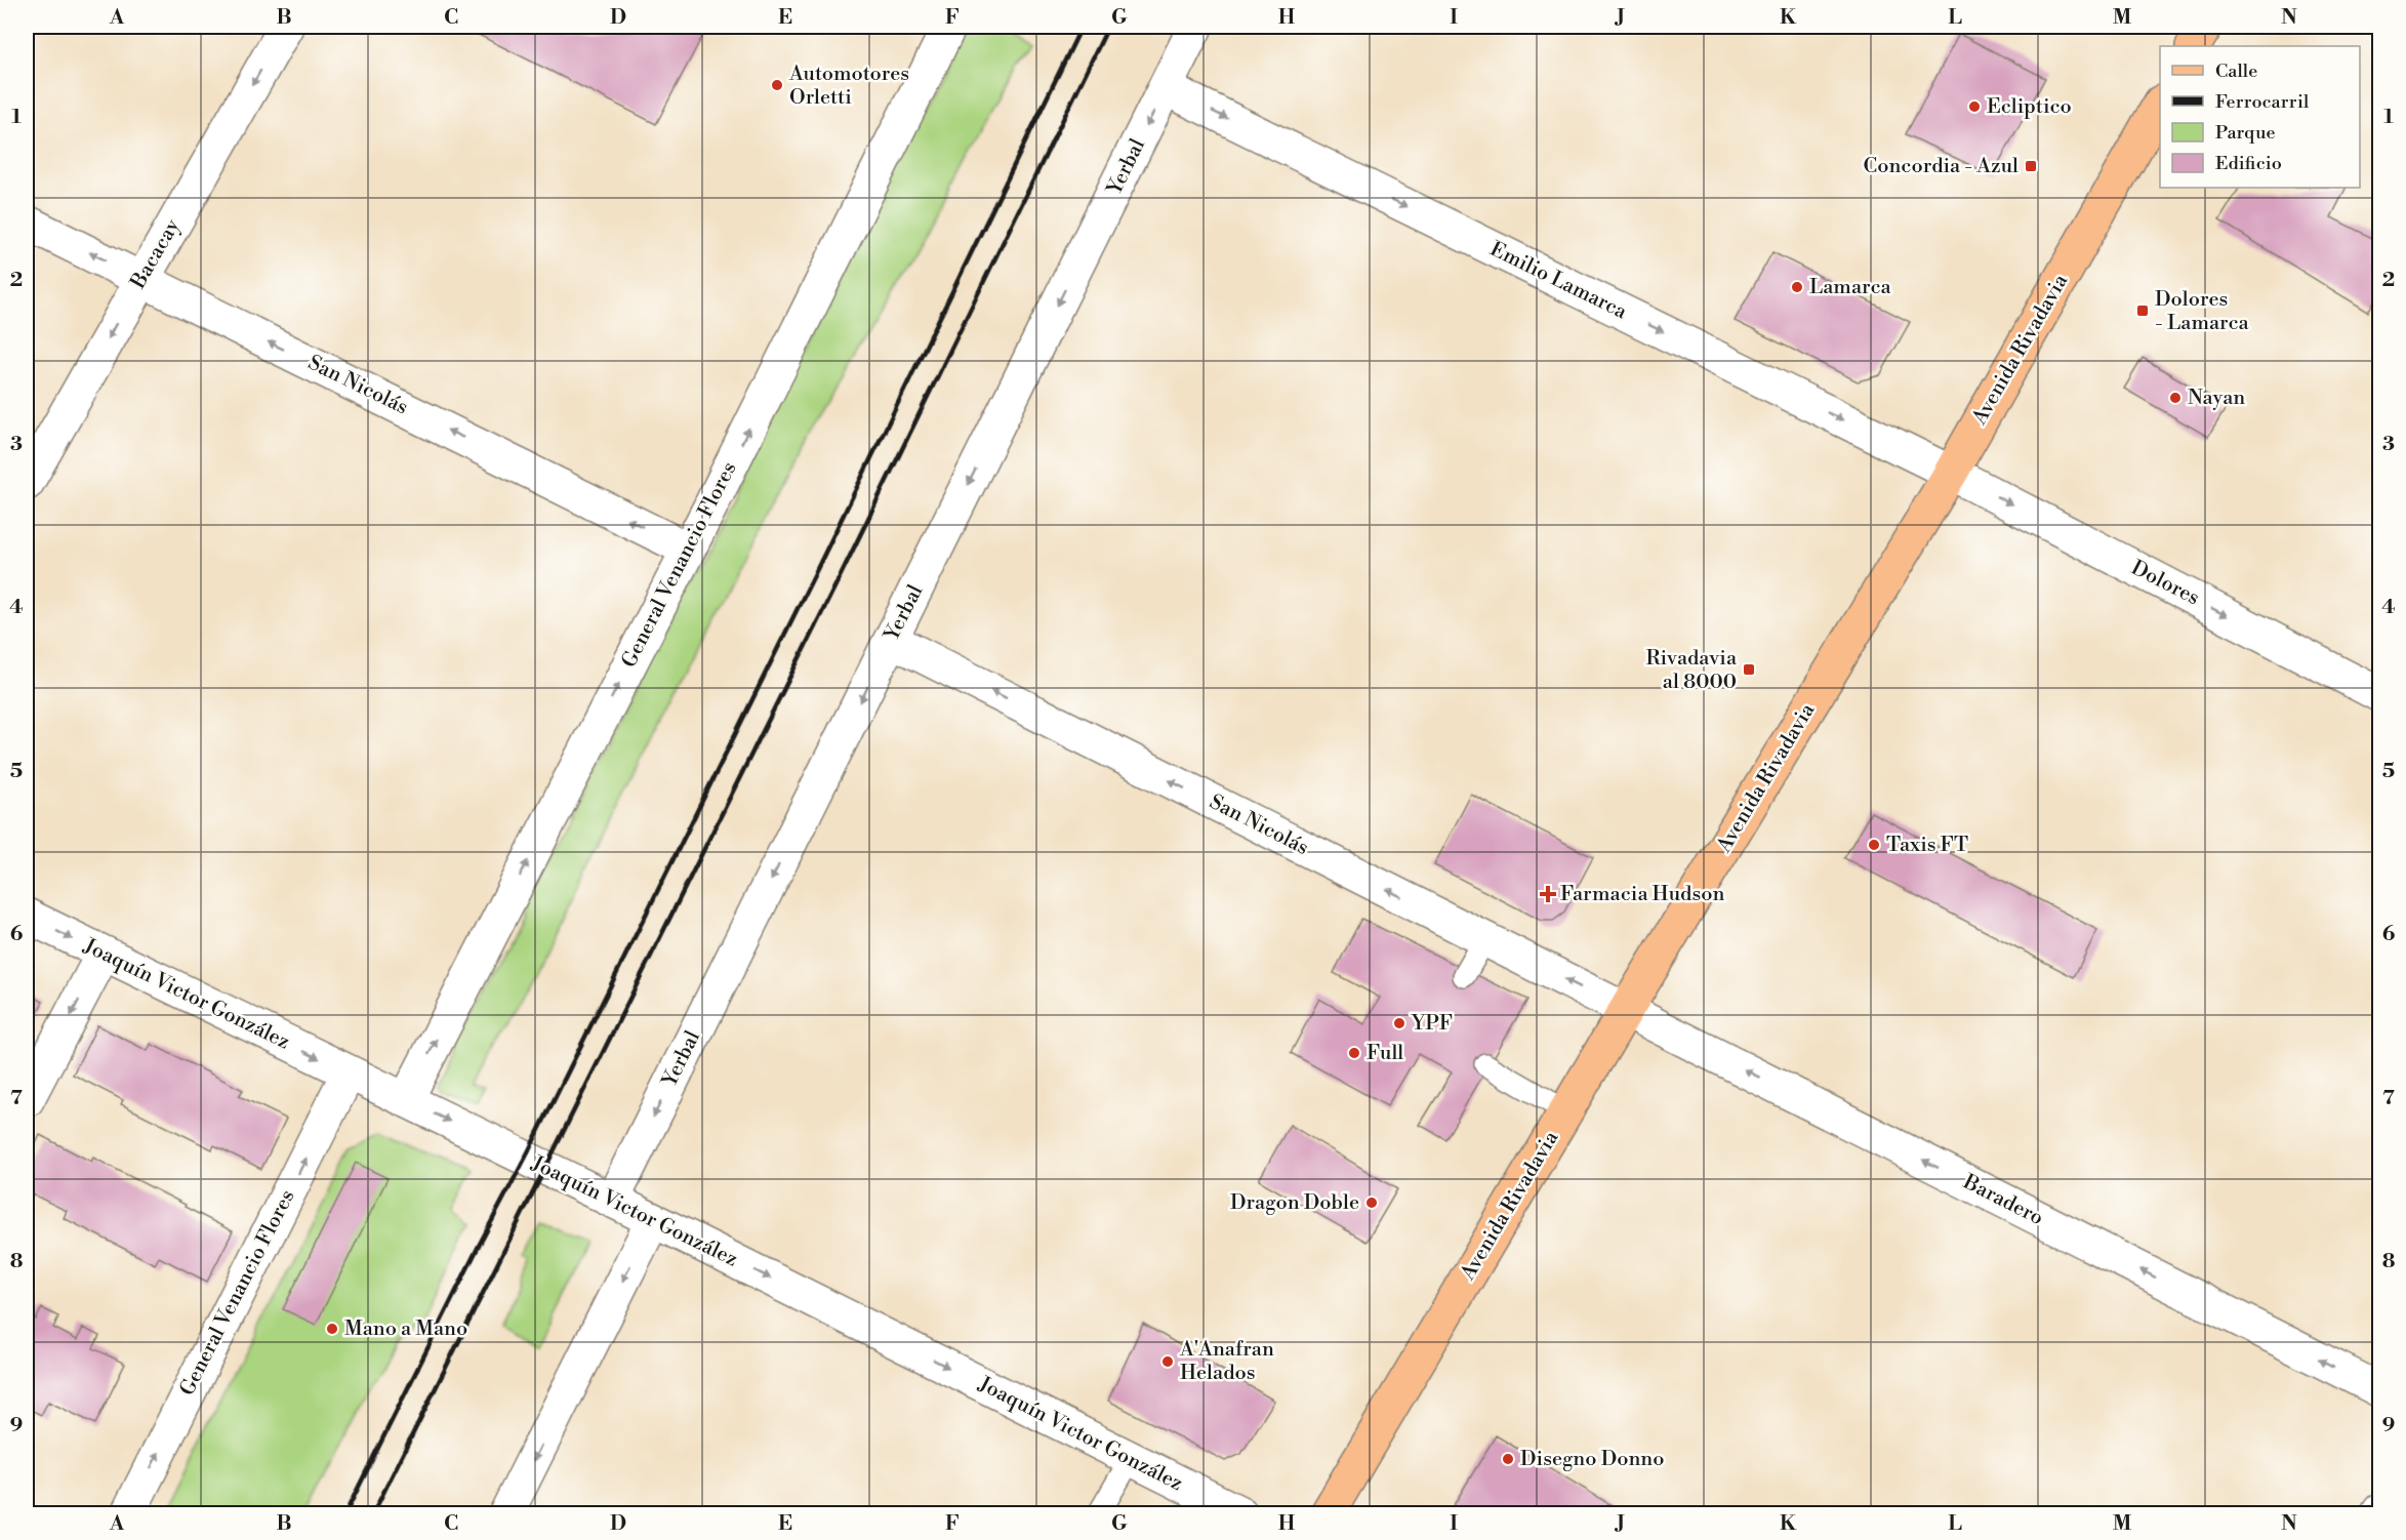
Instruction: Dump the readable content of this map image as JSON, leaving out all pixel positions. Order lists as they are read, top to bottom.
{
  "streets": {
    "main road": ["Avenida Rivadavia"],
    "street": [
      "Yerbal",
      "Bacacay",
      "Emilio Lamarca",
      "San Nicolás",
      "General Venancio Flores",
      "Dolores",
      "Joaquín Victor González",
      "Baradero"
    ]
  },
  "crossings": [
    ["Yerbal", "Emilio Lamarca"],
    ["Yerbal", "San Nicolás"],
    ["Yerbal", "Joaquín Victor González"],
    ["Bacacay", "San Nicolás"],
    ["Emilio Lamarca", "Avenida Rivadavia"],
    ["Emilio Lamarca", "Dolores"],
    ["Avenida Rivadavia", "San Nicolás"],
    ["Avenida Rivadavia", "Dolores"],
    ["Avenida Rivadavia", "Baradero"],
    ["San Nicolás", "General Venancio Flores"],
    ["San Nicolás", "Baradero"],
    ["General Venancio Flores", "Joaquín Victor González"]
  ],
  "one_way": [
    "Yerbal",
    "Bacacay",
    "Emilio Lamarca",
    "San Nicolás",
    "General Venancio Flores",
    "Dolores",
    "Joaquín Victor González",
    "Baradero"
  ],
  "places": {
    "other": [
      "Automotores Orletti",
      "Ecliptico",
      "Lamarca",
      "Nayan",
      "Taxis FT",
      "YPF",
      "Full",
      "Dragon Doble",
      "Mano a Mano",
      "A'Anafran Helados",
      "Disegno Donno"
    ],
    "transit": ["Concordia - Azul", "Dolores - Lamarca", "Rivadavia al 8000"],
    "health": ["Farmacia Hudson"]
  },
  "legend": [
    "Calle",
    "Ferrocarril",
    "Parque",
    "Edificio"
  ],
  "grid": {
    "columns": [
      "A",
      "B",
      "C",
      "D",
      "E",
      "F",
      "G",
      "H",
      "I",
      "J",
      "K",
      "L",
      "M",
      "N"
    ],
    "rows": [
      "1",
      "2",
      "3",
      "4",
      "5",
      "6",
      "7",
      "8",
      "9"
    ]
  }
}
